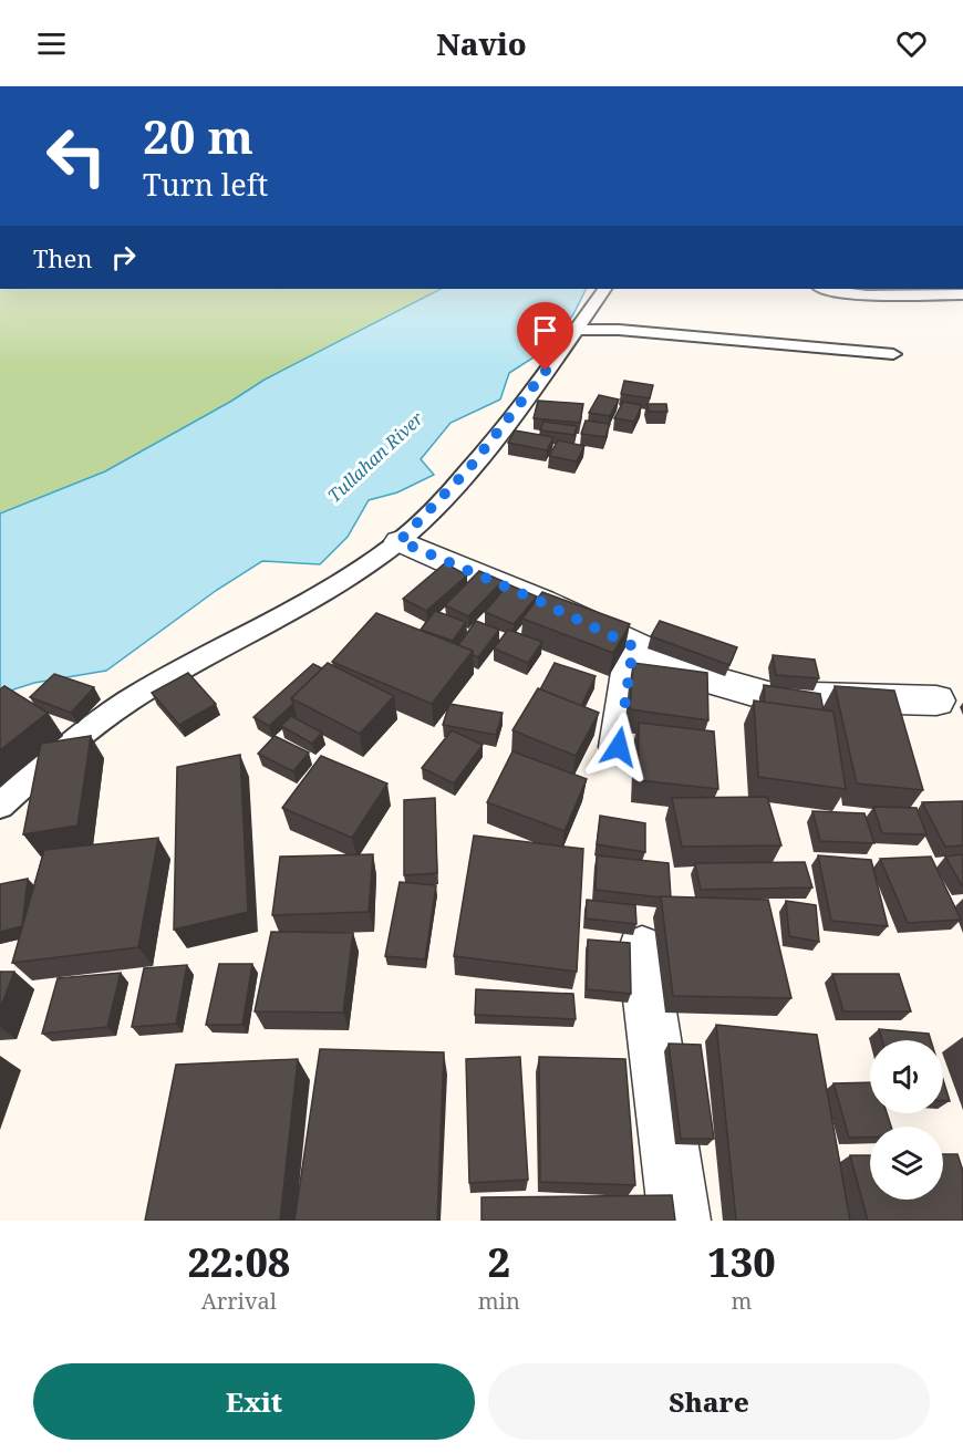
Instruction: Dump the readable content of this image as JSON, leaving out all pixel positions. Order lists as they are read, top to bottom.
{
  "water": ["Tullahan River"],
  "page": {
    "header": "Navio",
    "turn": ["20 m", "Turn left"],
    "then": "Then",
    "eta": [
      "22:08",
      "Arrival",
      "2",
      "min",
      "130",
      "m"
    ],
    "buttons": ["Exit", "Share"]
  }
}
